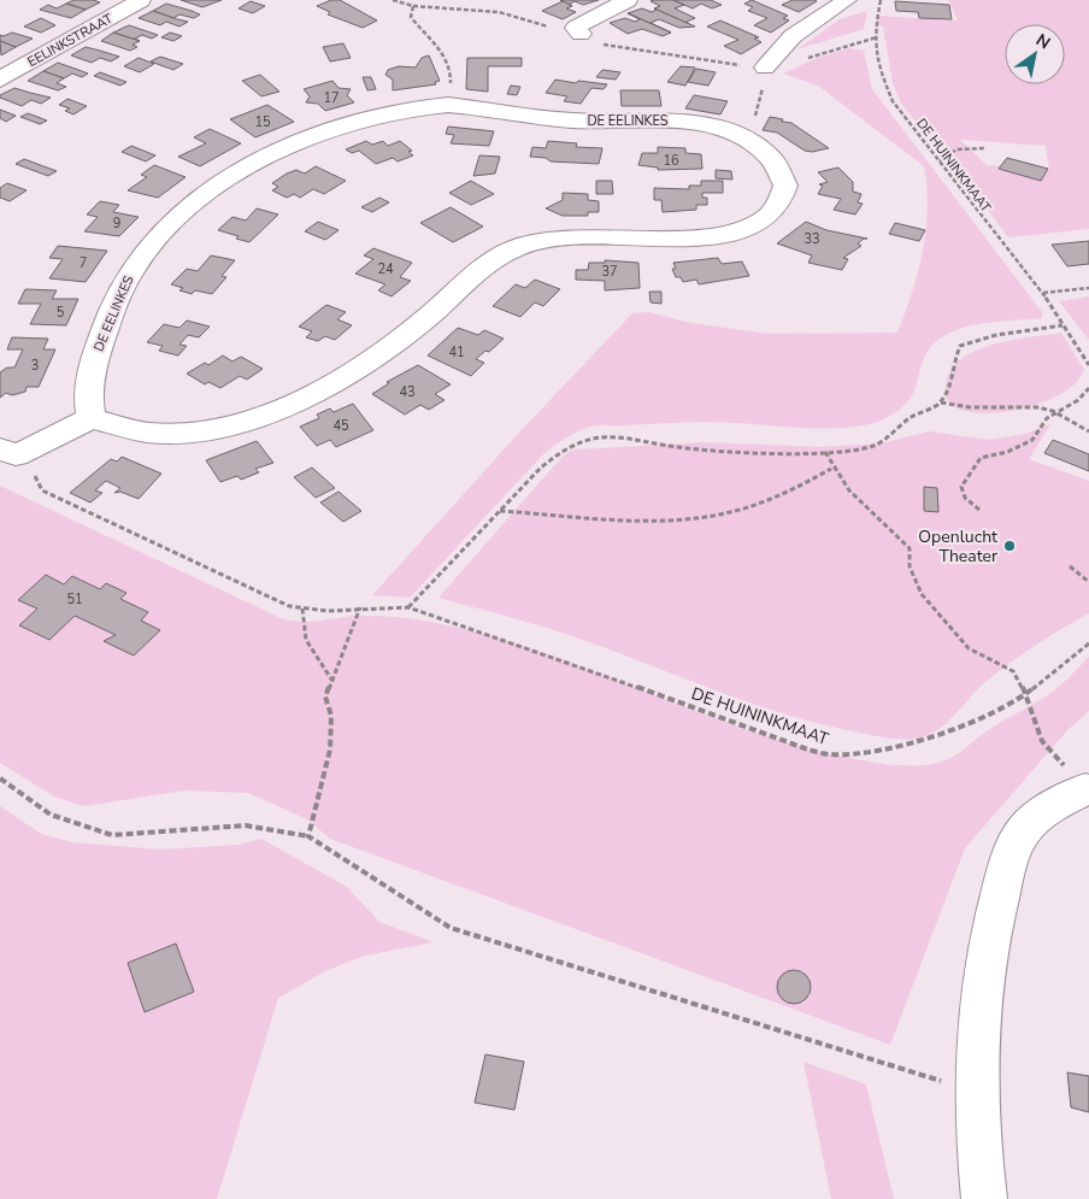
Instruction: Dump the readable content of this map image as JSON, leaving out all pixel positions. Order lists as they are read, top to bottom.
{
  "streets": {
    "street": ["EELINKSTRAAT", "DE EELINKES"],
    "path": ["DE HUININKMAAT"]
  },
  "places": ["Openlucht Theater"],
  "house_numbers": [
    "17",
    "15",
    "16",
    "9",
    "33",
    "7",
    "24",
    "37",
    "5",
    "41",
    "3",
    "43",
    "45",
    "51"
  ],
  "north": "top right"
}
